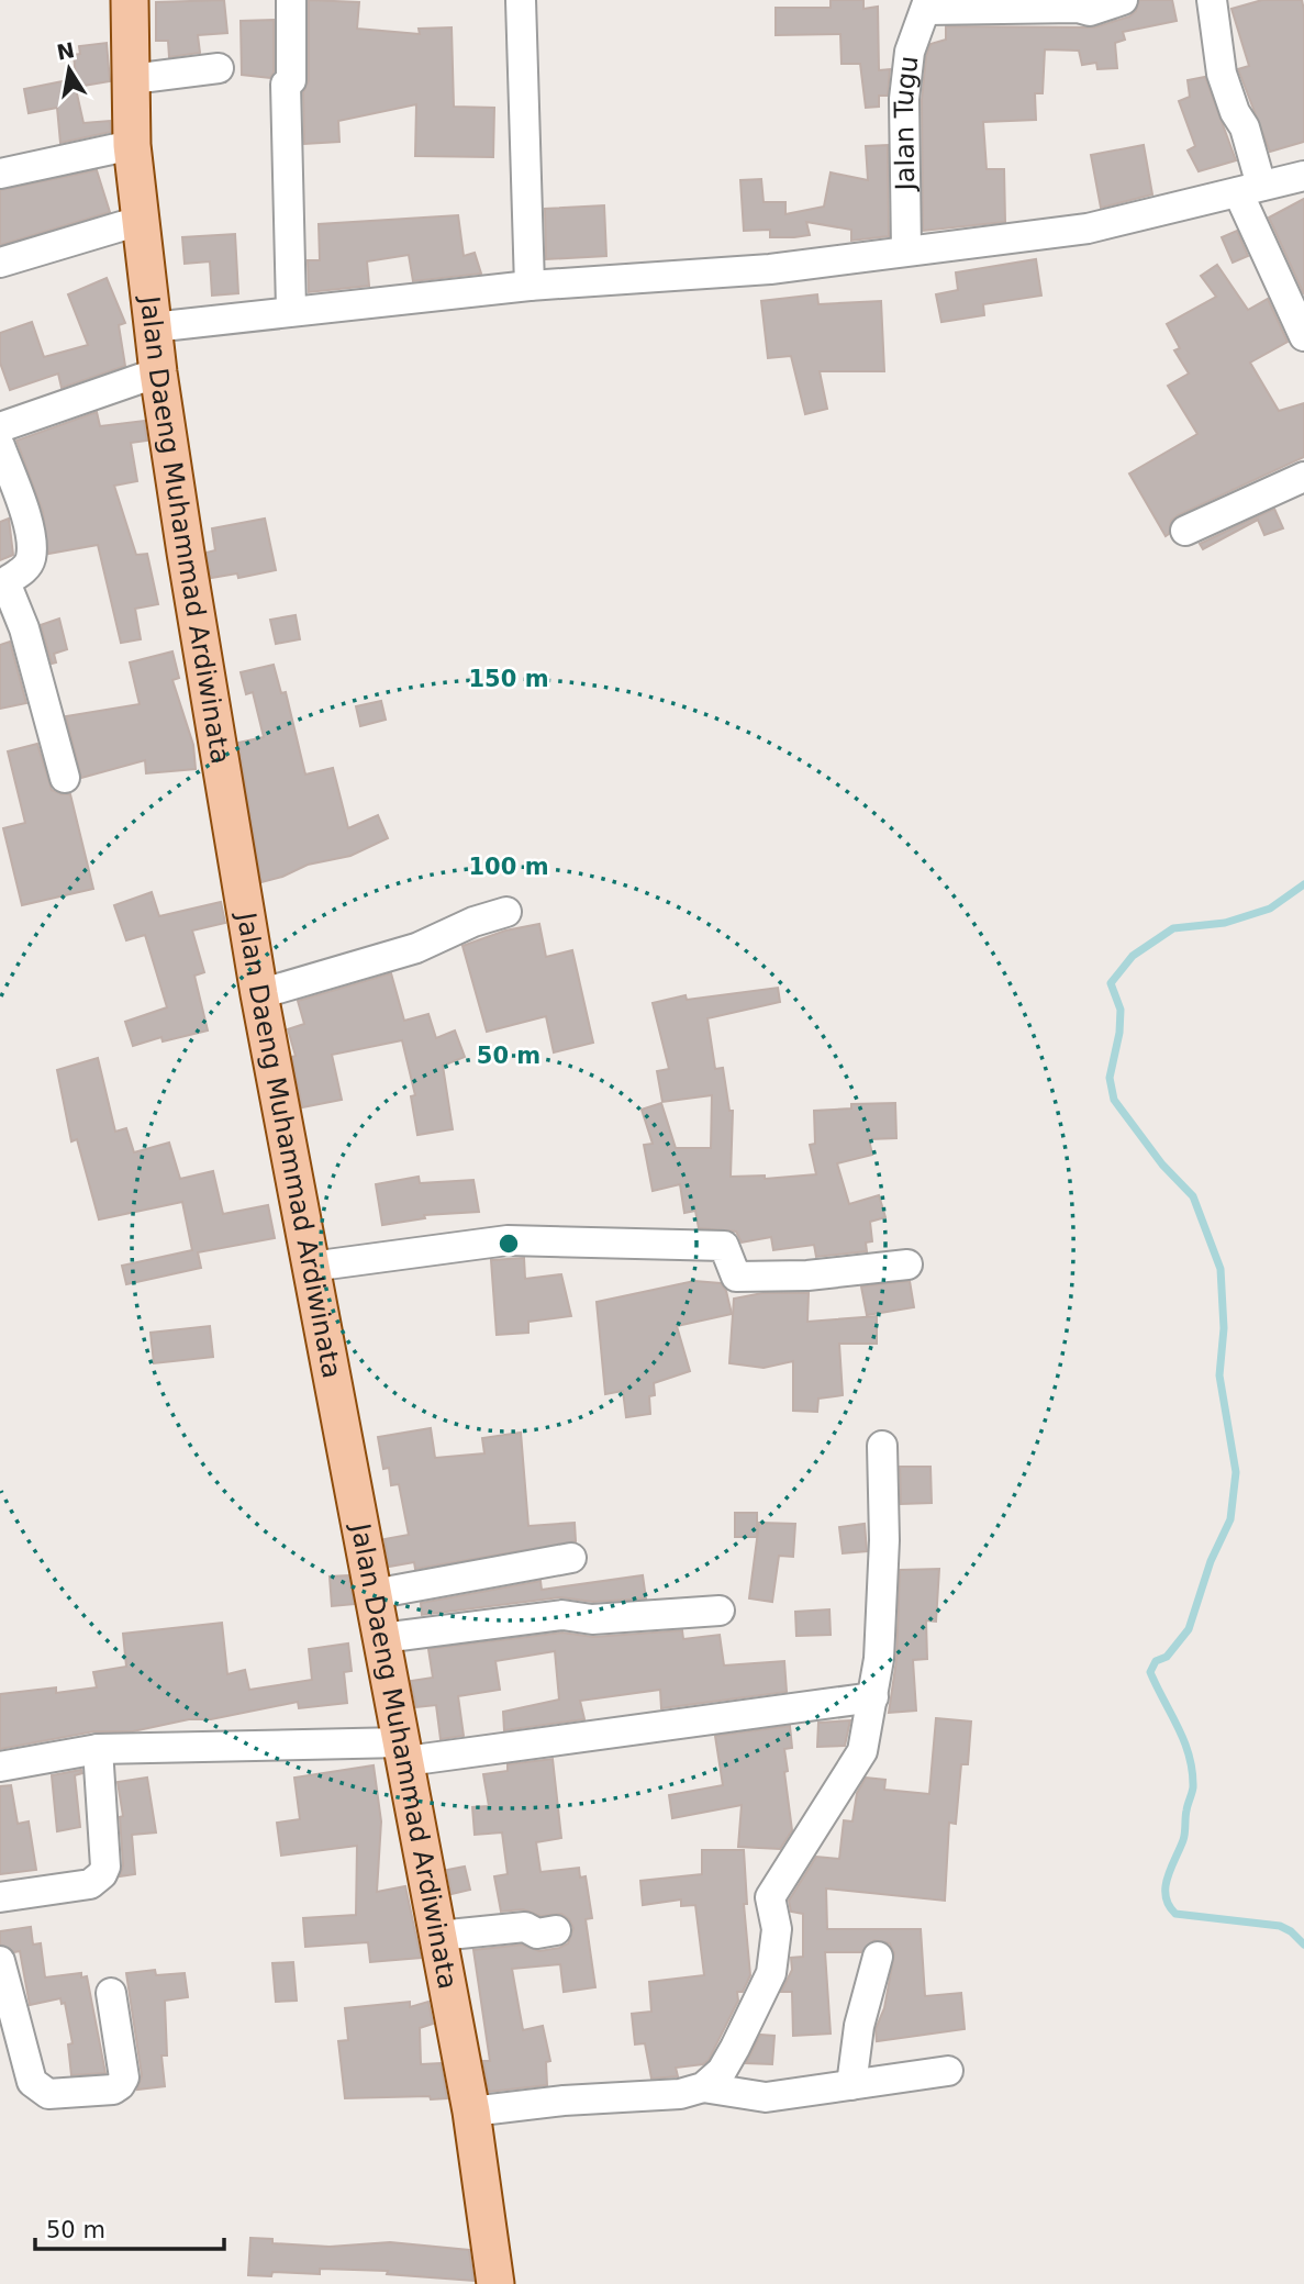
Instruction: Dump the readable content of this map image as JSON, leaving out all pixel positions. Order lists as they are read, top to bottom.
{
  "streets": {
    "main road": ["Jalan Daeng Muhammad Ardiwinata"],
    "street": ["Jalan Tugu"]
  },
  "scale_bar": "50 m",
  "north": "top",
  "rings": ["150 m", "100 m", "50 m"]
}
